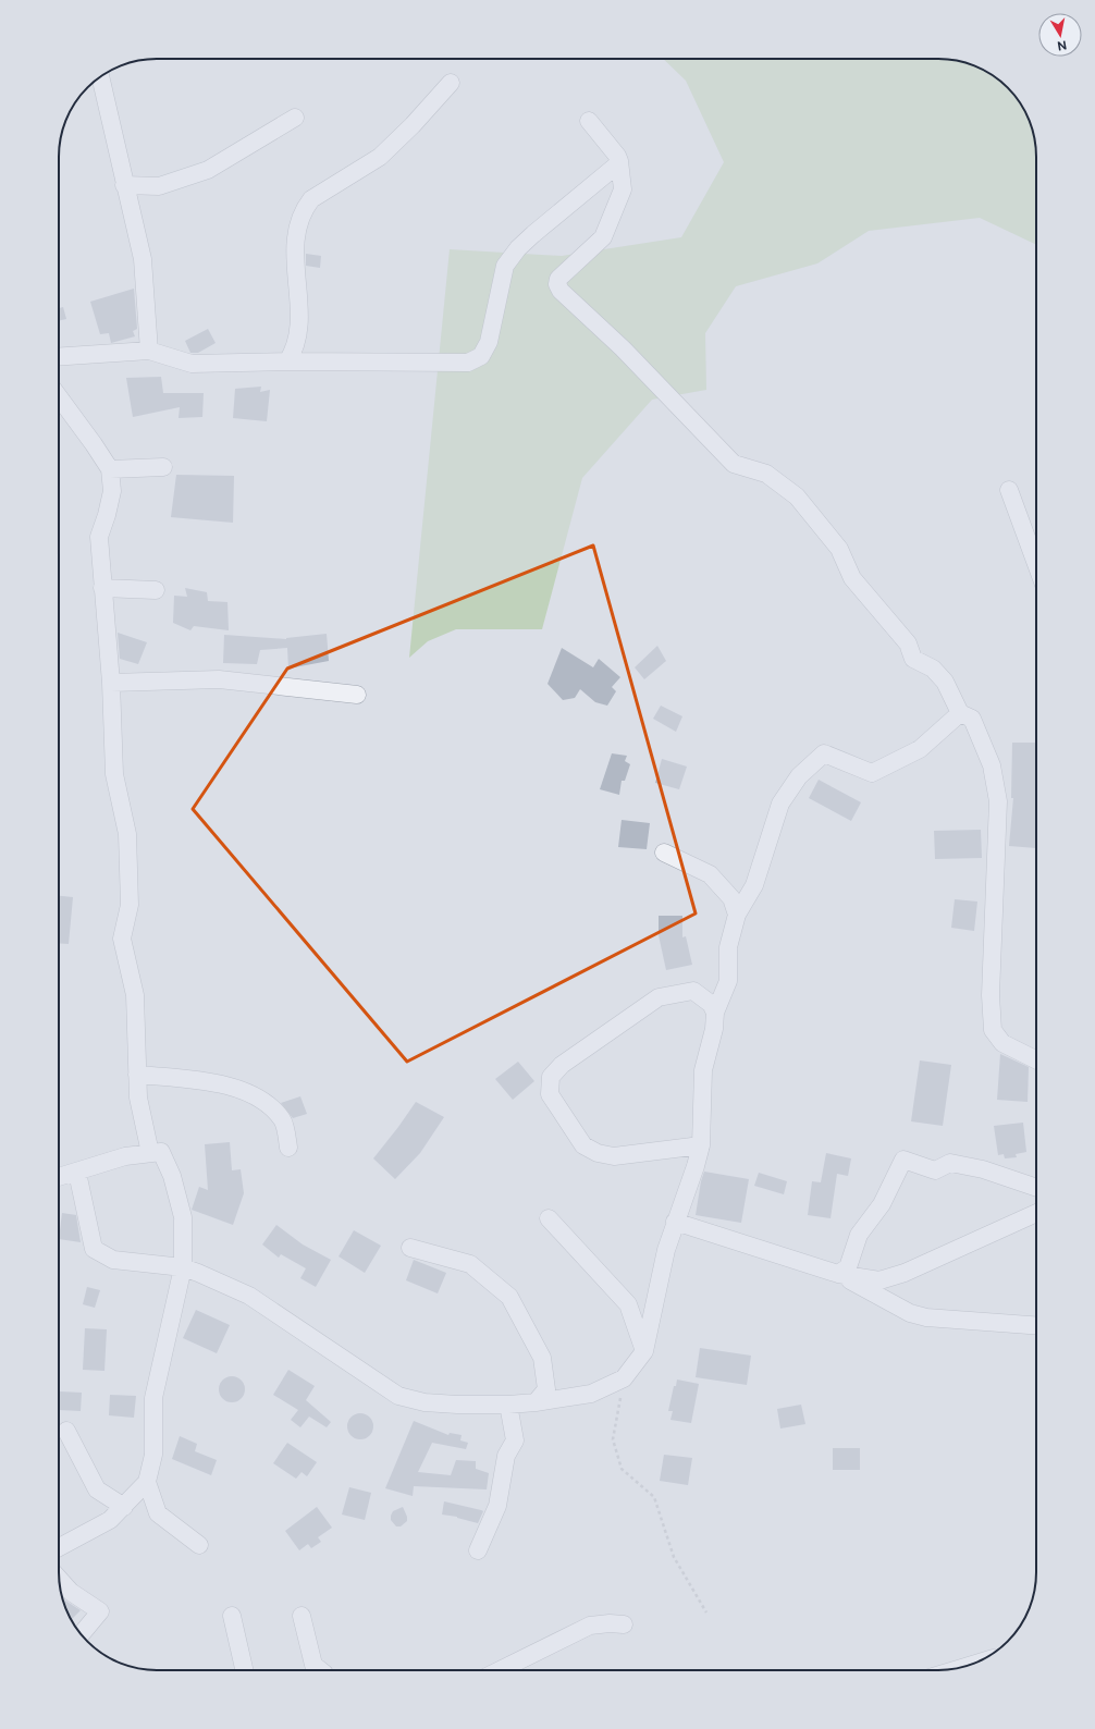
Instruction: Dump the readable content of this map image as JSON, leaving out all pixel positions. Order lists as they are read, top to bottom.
{
  "north": "bottom"
}
